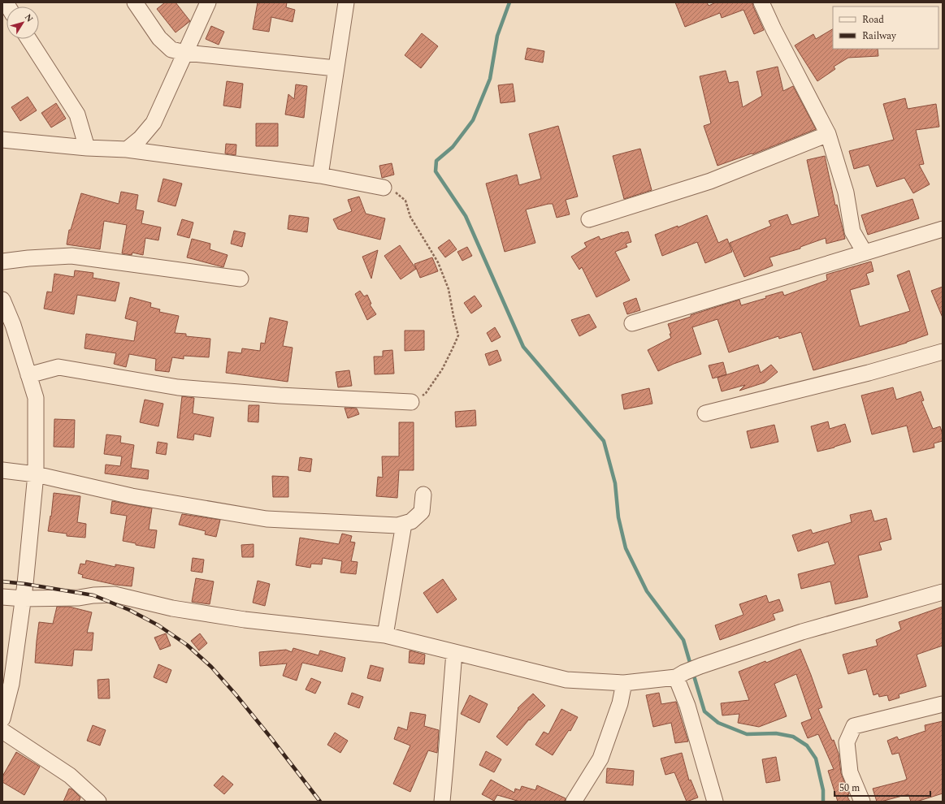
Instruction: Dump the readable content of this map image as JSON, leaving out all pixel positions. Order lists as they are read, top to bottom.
{
  "legend": ["Road", "Railway"],
  "scale_bar": "50 m",
  "north": "top right"
}
